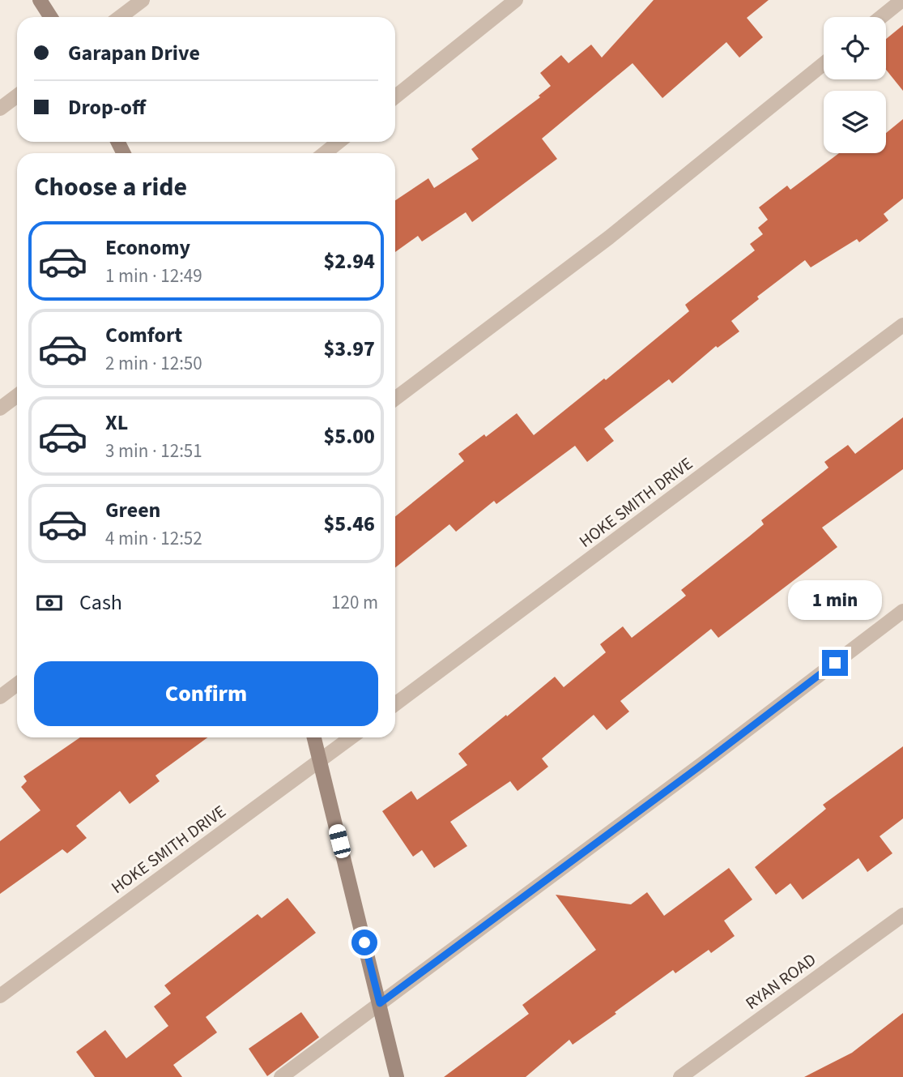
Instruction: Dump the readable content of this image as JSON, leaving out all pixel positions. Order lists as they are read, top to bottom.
{
  "streets": {
    "street": ["HOKE SMITH DRIVE", "RYAN ROAD"]
  },
  "page": {
    "banner": ["Garapan Drive", "Drop-off"],
    "heading": "Choose a ride",
    "list": [
      {
        "name": "Economy",
        "note": "1 min · 12:49",
        "value": "$2.94"
      },
      {
        "name": "Comfort",
        "note": "2 min · 12:50",
        "value": "$3.97"
      },
      {
        "name": "XL",
        "note": "3 min · 12:51",
        "value": "$5.00"
      },
      {
        "name": "Green",
        "note": "4 min · 12:52",
        "value": "$5.46"
      }
    ],
    "pay": ["Cash", "120 m"],
    "bubble": "1 min",
    "buttons": "Confirm"
  }
}
